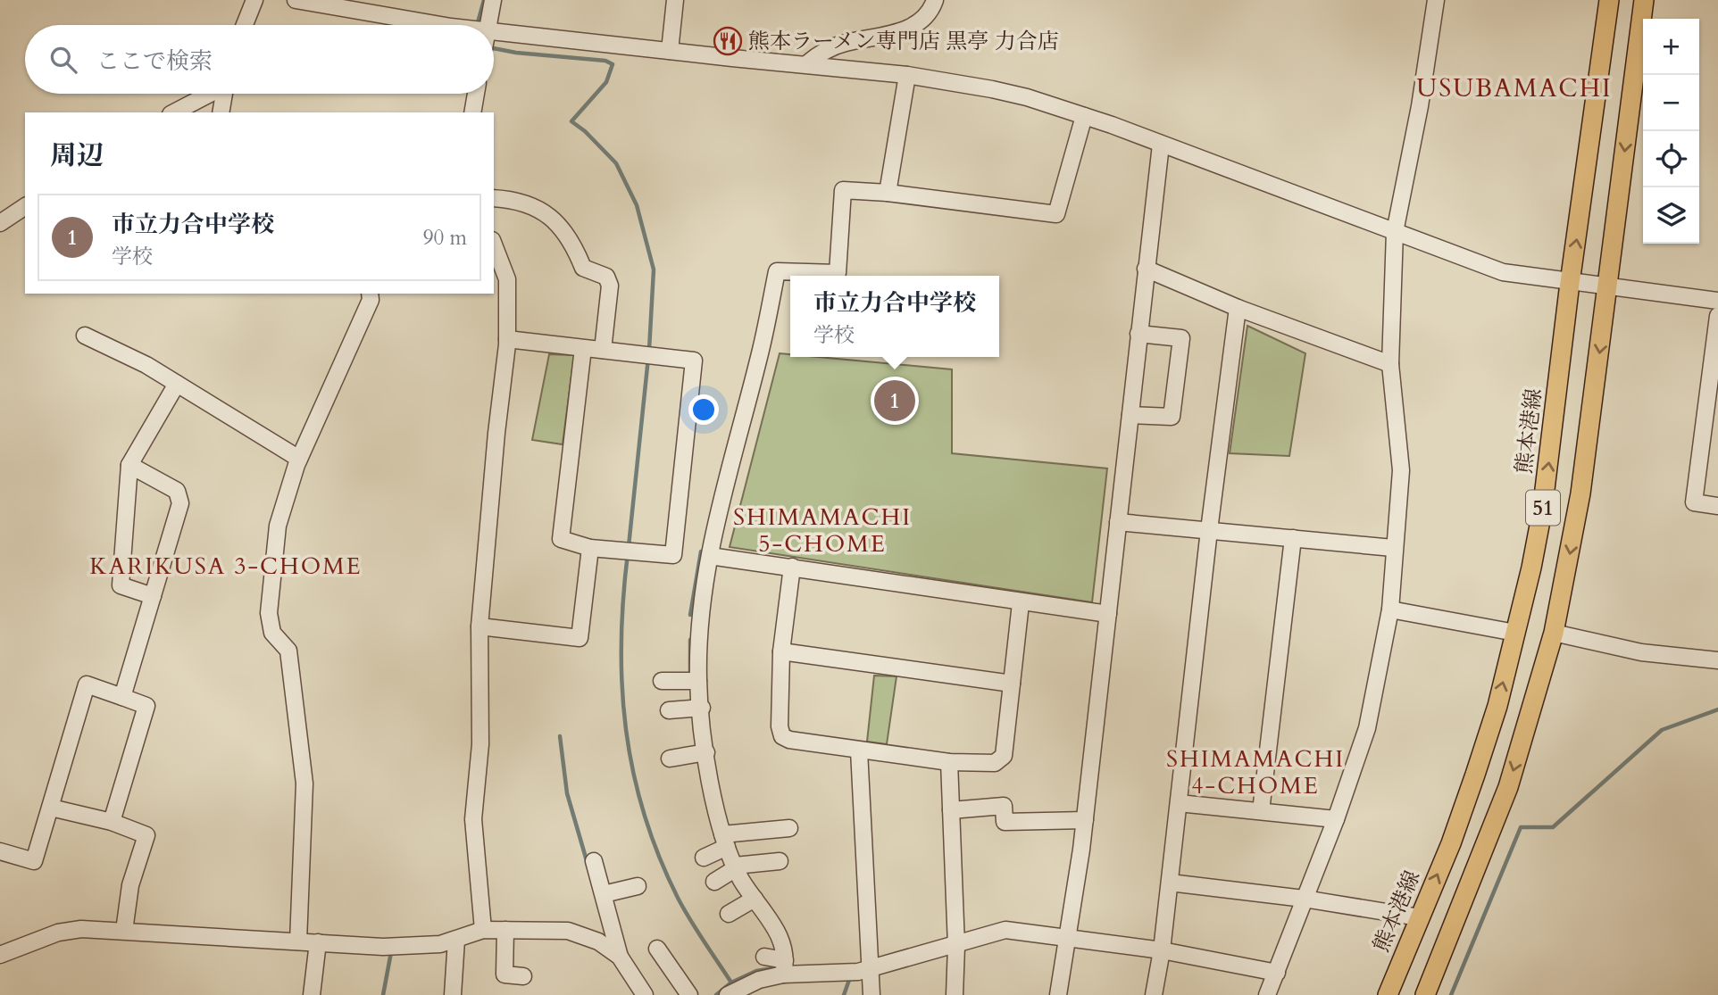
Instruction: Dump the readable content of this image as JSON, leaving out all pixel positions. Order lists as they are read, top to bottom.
{
  "streets": {
    "main road": ["熊本港線", "51"]
  },
  "districts": [
    "USUBAMACHI",
    "SHIMAMACHI 5-CHOME",
    "KARIKUSA 3-CHOME",
    "SHIMAMACHI 4-CHOME"
  ],
  "places": {
    "restaurant": ["熊本ラーメン専門店 黒亭 力合店"]
  },
  "page": {
    "map_buttons": ["+", "−"],
    "search": "ここで検索",
    "heading": "周辺",
    "list": [
      {
        "mark": "1",
        "name": "市立力合中学校",
        "note": "学校",
        "value": "90 m"
      }
    ],
    "popup": ["市立力合中学校", "学校"],
    "pins": "1"
  }
}
